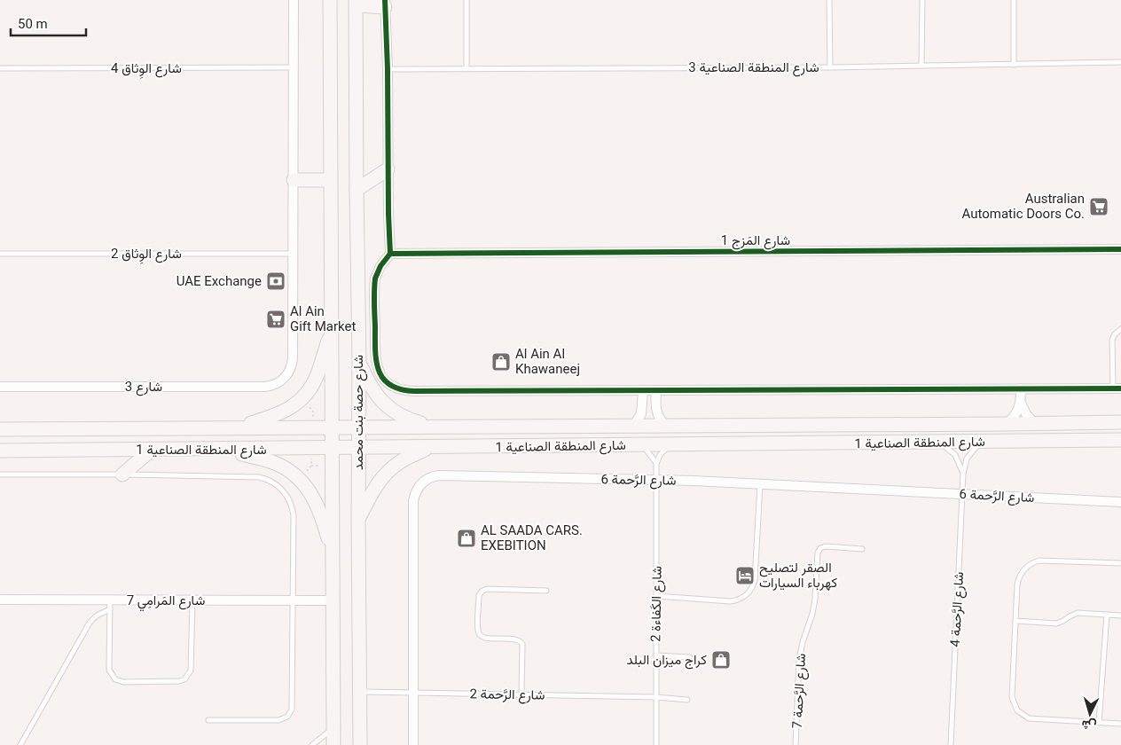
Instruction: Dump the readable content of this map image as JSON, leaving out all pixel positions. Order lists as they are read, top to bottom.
{
  "streets": {
    "street": [
      "شارع المَزج 1",
      "شارع 3",
      "شارع حصة بنت محمد",
      "شارع المنطقة الصناعية 1",
      "شارع الرَّحمة 6",
      "شارع المَرامِي 7"
    ],
    "lane": [
      "شارع المنطقة الصناعية 3",
      "شارع الوِثاق 4",
      "شارع الوِثاق 2",
      "شارع الكَفاءة 2",
      "شارع الرَّحمة 4",
      "شارع الرَّحمة 7",
      "شارع الرَّحمة 2"
    ]
  },
  "crossings": [
    ["شارع الوِثاق 2", "شارع 3"],
    ["شارع حصة بنت محمد", "شارع المنطقة الصناعية 1"],
    ["شارع حصة بنت محمد", "شارع المَرامِي 7"],
    ["شارع حصة بنت محمد", "شارع الرَّحمة 2"],
    ["شارع المنطقة الصناعية 1", "شارع الرَّحمة 4"],
    ["شارع الرَّحمة 6", "شارع الكَفاءة 2"],
    ["شارع الرَّحمة 6", "شارع الرَّحمة 4"],
    ["شارع الرَّحمة 6", "شارع الرَّحمة 2"],
    ["شارع الكَفاءة 2", "شارع الرَّحمة 2"]
  ],
  "places": {
    "supermarket": ["Australian Automatic Doors Co.", "Al Ain Gift Market"],
    "bank": ["UAE Exchange"],
    "shop": ["Al Ain Al Khawaneej", "AL SAADA CARS. EXEBITION", "كراج ميزان البلد"],
    "hotel": ["الصقر لتصليح كهرباء السيارات"]
  },
  "scale_bar": "50 m",
  "north": "bottom"
}
